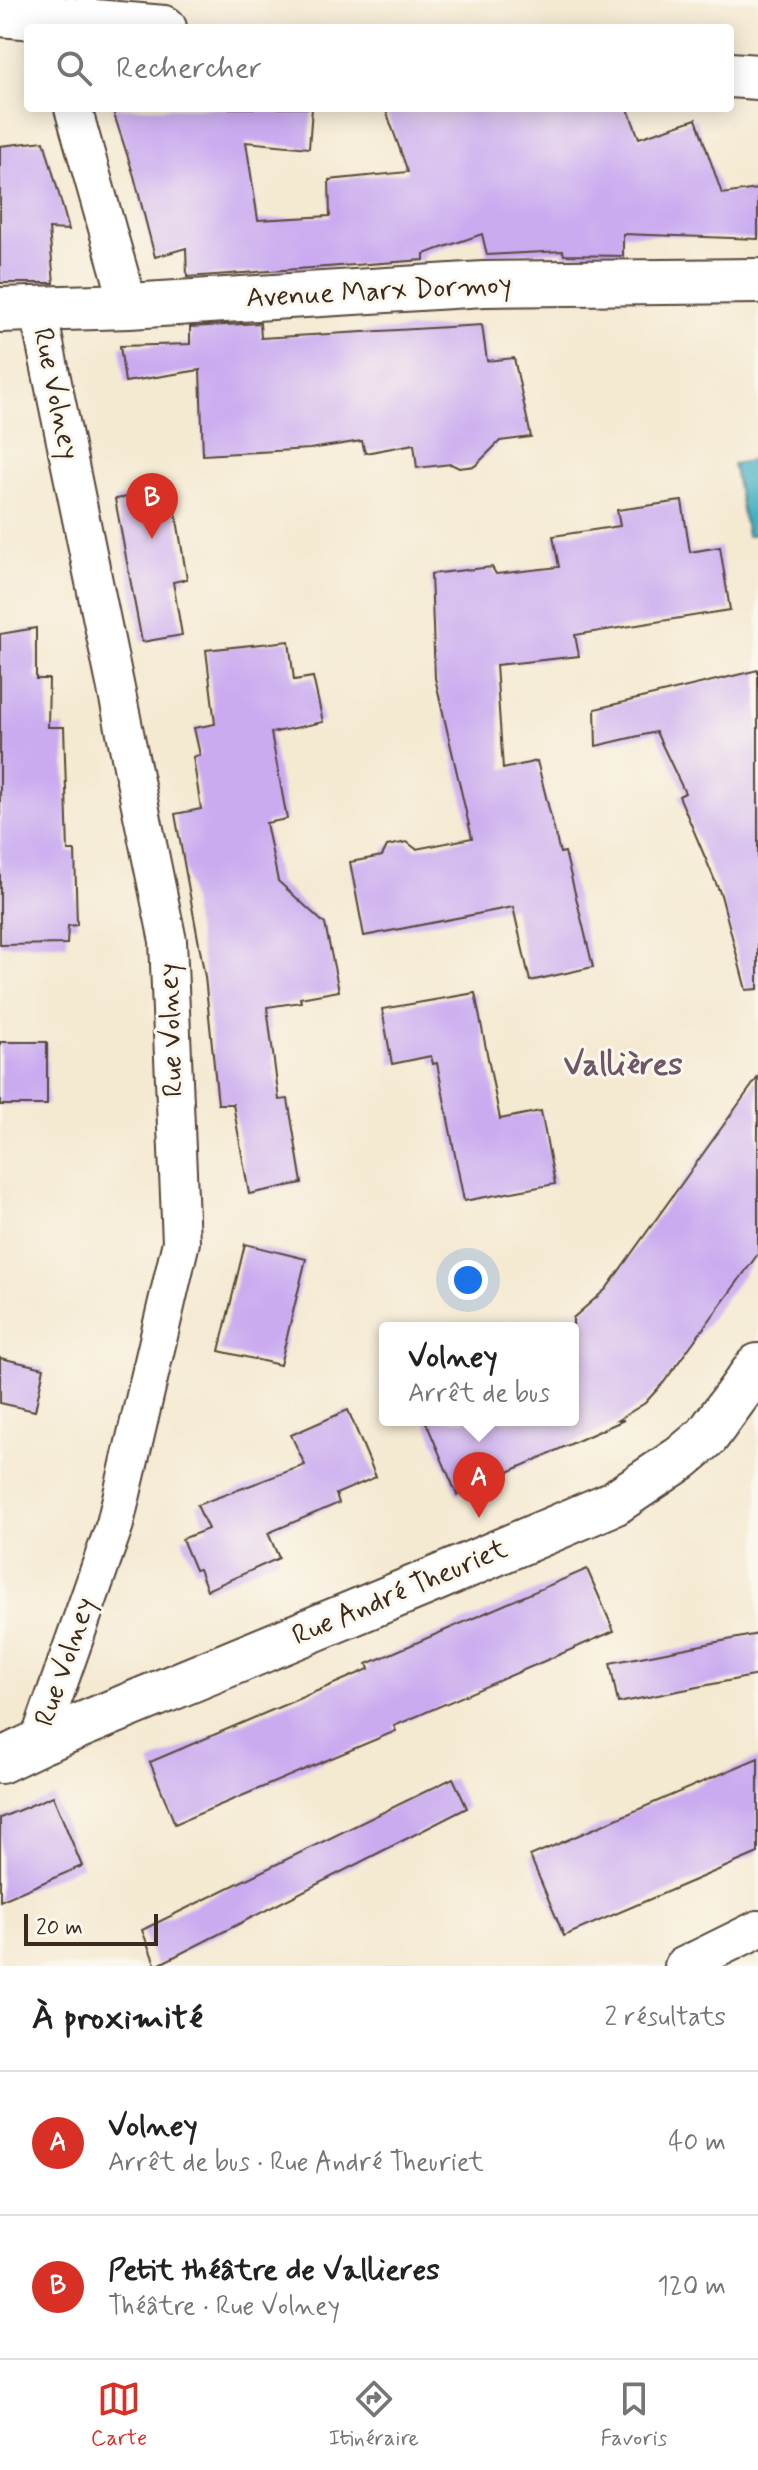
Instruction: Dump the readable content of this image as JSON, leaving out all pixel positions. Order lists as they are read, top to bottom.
{
  "streets": {
    "main road": ["Avenue Marx Dormoy", "Rue André Theuriet"],
    "street": ["Rue Volney"]
  },
  "crossings": [
    ["Avenue Marx Dormoy", "Rue Volney"],
    ["Rue Volney", "Rue André Theuriet"]
  ],
  "districts": ["Vallières"],
  "scale_bar": "20 m",
  "page": {
    "search": "Rechercher",
    "pins": ["B", "A"],
    "popup": ["Volney", "Arrêt de bus"],
    "scale": "20 m",
    "heading": ["À proximité", "2 résultats"],
    "list": [
      {
        "mark": "A",
        "name": "Volney",
        "note": "Arrêt de bus · Rue André Theuriet",
        "value": "40 m"
      },
      {
        "mark": "B",
        "name": "Petit théâtre de Vallieres",
        "note": "Théâtre · Rue Volney",
        "value": "120 m"
      }
    ],
    "nav": ["Carte", "Itinéraire", "Favoris"]
  }
}
